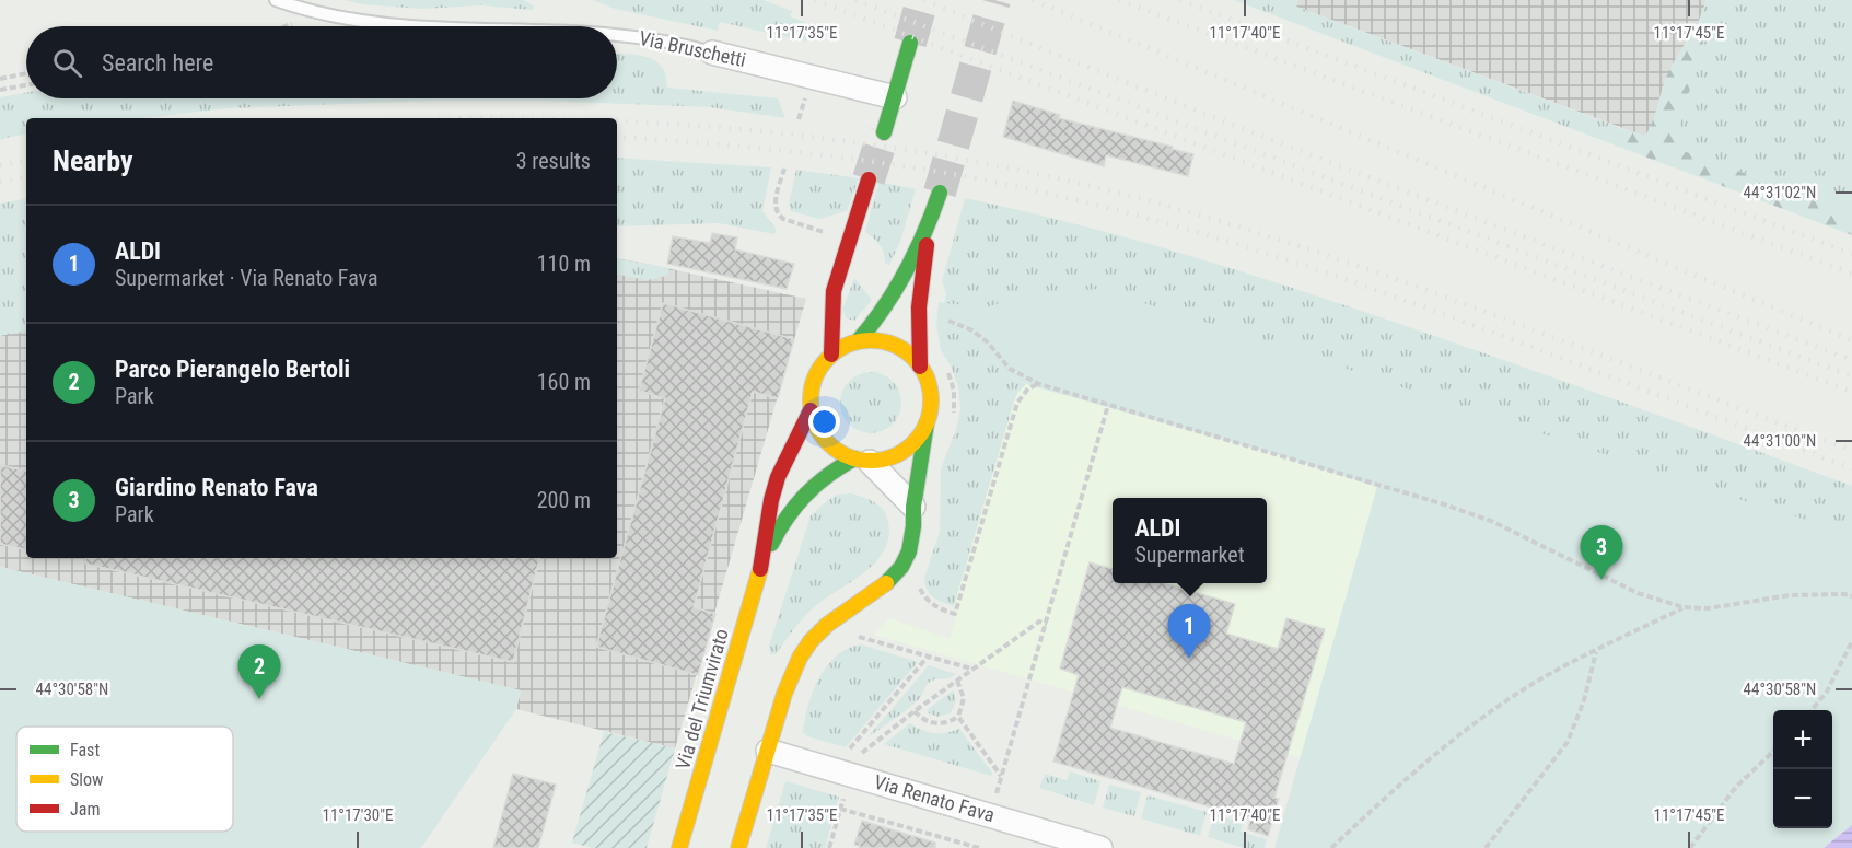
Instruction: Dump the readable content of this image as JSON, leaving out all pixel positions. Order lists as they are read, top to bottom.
{
  "streets": {
    "main road": ["Via del Triumvirato"],
    "street": ["Via Bruschetti", "Via Renato Fava"]
  },
  "legend": ["Fast", "Slow", "Jam"],
  "page": {
    "search": "Search here",
    "heading": ["Nearby", "3 results"],
    "list": [
      {
        "mark": "1",
        "name": "ALDI",
        "note": "Supermarket · Via Renato Fava",
        "value": "110 m"
      },
      {
        "mark": "2",
        "name": "Parco Pierangelo Bertoli",
        "note": "Park",
        "value": "160 m"
      },
      {
        "mark": "3",
        "name": "Giardino Renato Fava",
        "note": "Park",
        "value": "200 m"
      }
    ],
    "popup": ["ALDI", "Supermarket"],
    "pins": ["3", "1", "2"],
    "map_buttons": ["+", "−"]
  },
  "coordinates": [
    "11°17'35\"E",
    "11°17'40\"E",
    "11°17'45\"E",
    "44°31'02\"N",
    "44°31'00\"N",
    "44°30'58\"N",
    "11°17'30\"E"
  ]
}
